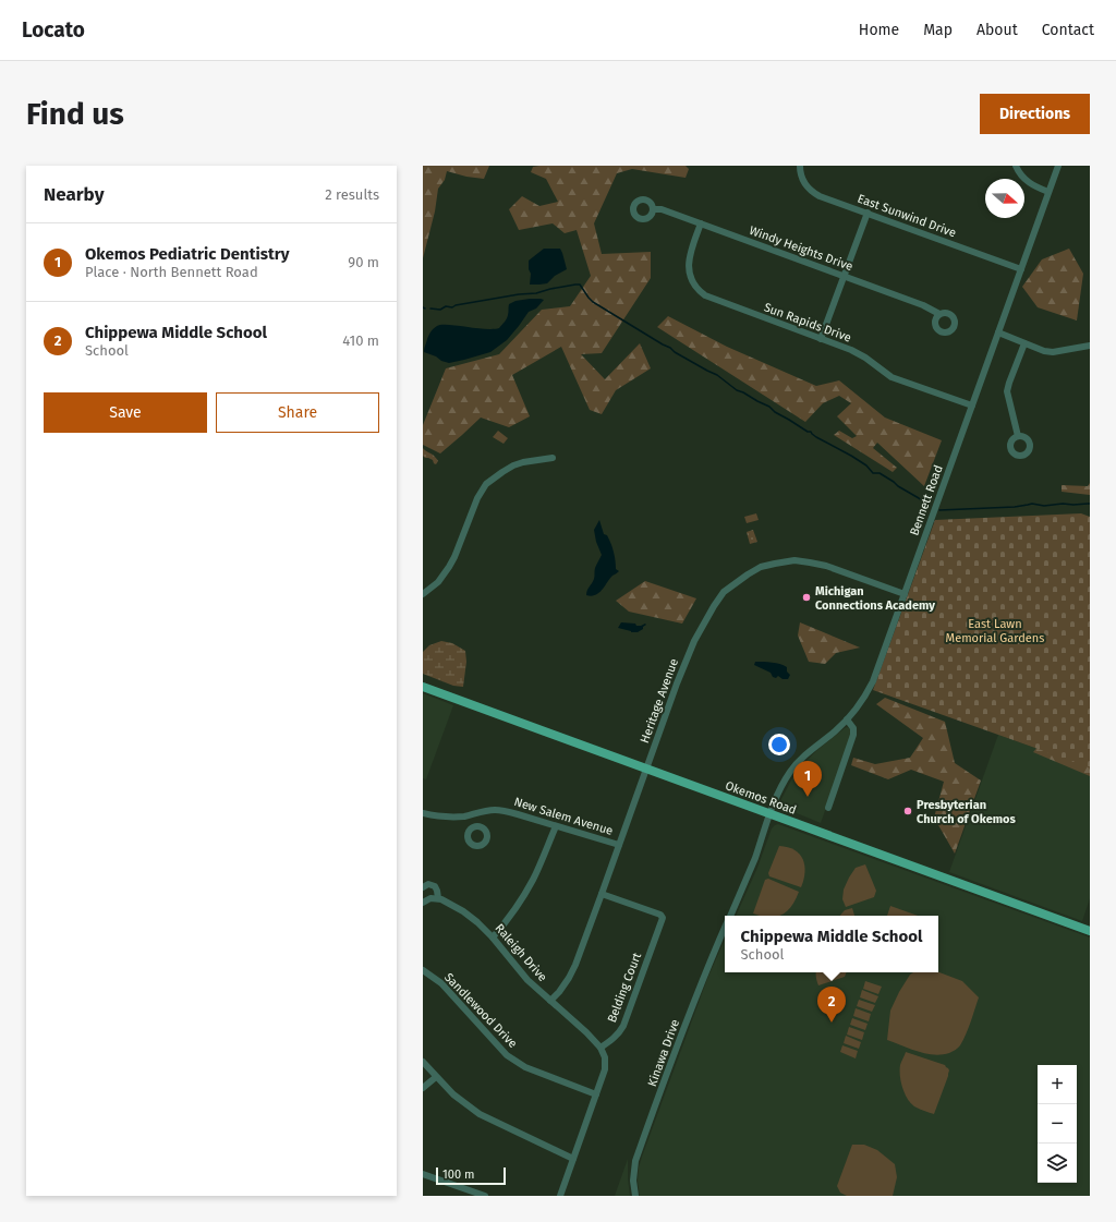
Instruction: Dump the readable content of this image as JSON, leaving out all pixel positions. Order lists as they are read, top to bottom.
{
  "streets": {
    "main road": ["Okemos Road"],
    "street": [
      "East Sunwind Drive",
      "Windy Heights Drive",
      "Sun Rapids Drive",
      "Bennett Road",
      "Heritage Avenue",
      "New Salem Avenue",
      "Raleigh Drive",
      "Belding Court",
      "Sandlewood Drive",
      "Kinawa Drive"
    ]
  },
  "crossings": [
    ["East Sunwind Drive", "Bennett Road"],
    ["Windy Heights Drive", "Sun Rapids Drive"],
    ["Sun Rapids Drive", "Bennett Road"],
    ["Bennett Road", "Heritage Avenue"],
    ["Bennett Road", "Okemos Road"],
    ["Bennett Road", "Kinawa Drive"],
    ["Heritage Avenue", "Okemos Road"],
    ["Heritage Avenue", "New Salem Avenue"],
    ["Heritage Avenue", "Raleigh Drive"],
    ["Heritage Avenue", "Belding Court"],
    ["Okemos Road", "Kinawa Drive"],
    ["Raleigh Drive", "Belding Court"]
  ],
  "parks": ["East Lawn Memorial Gardens"],
  "places": ["Michigan Connections Academy", "Presbyterian Church of Okemos"],
  "scale_bar": "100 m",
  "north": "right",
  "page": {
    "header": "Locato",
    "nav": [
      "Home",
      "Map",
      "About",
      "Contact"
    ],
    "buttons": [
      "Directions",
      ["Save", "Share"]
    ],
    "title": "Find us",
    "heading": ["Nearby", "2 results"],
    "list": [
      {
        "mark": "1",
        "name": "Okemos Pediatric Dentistry",
        "note": "Place · North Bennett Road",
        "value": "90 m"
      },
      {
        "mark": "2",
        "name": "Chippewa Middle School",
        "note": "School",
        "value": "410 m"
      }
    ],
    "pins": ["1", "2"],
    "popup": ["Chippewa Middle School", "School"],
    "map_buttons": ["+", "−"],
    "scale": "100 m"
  }
}
